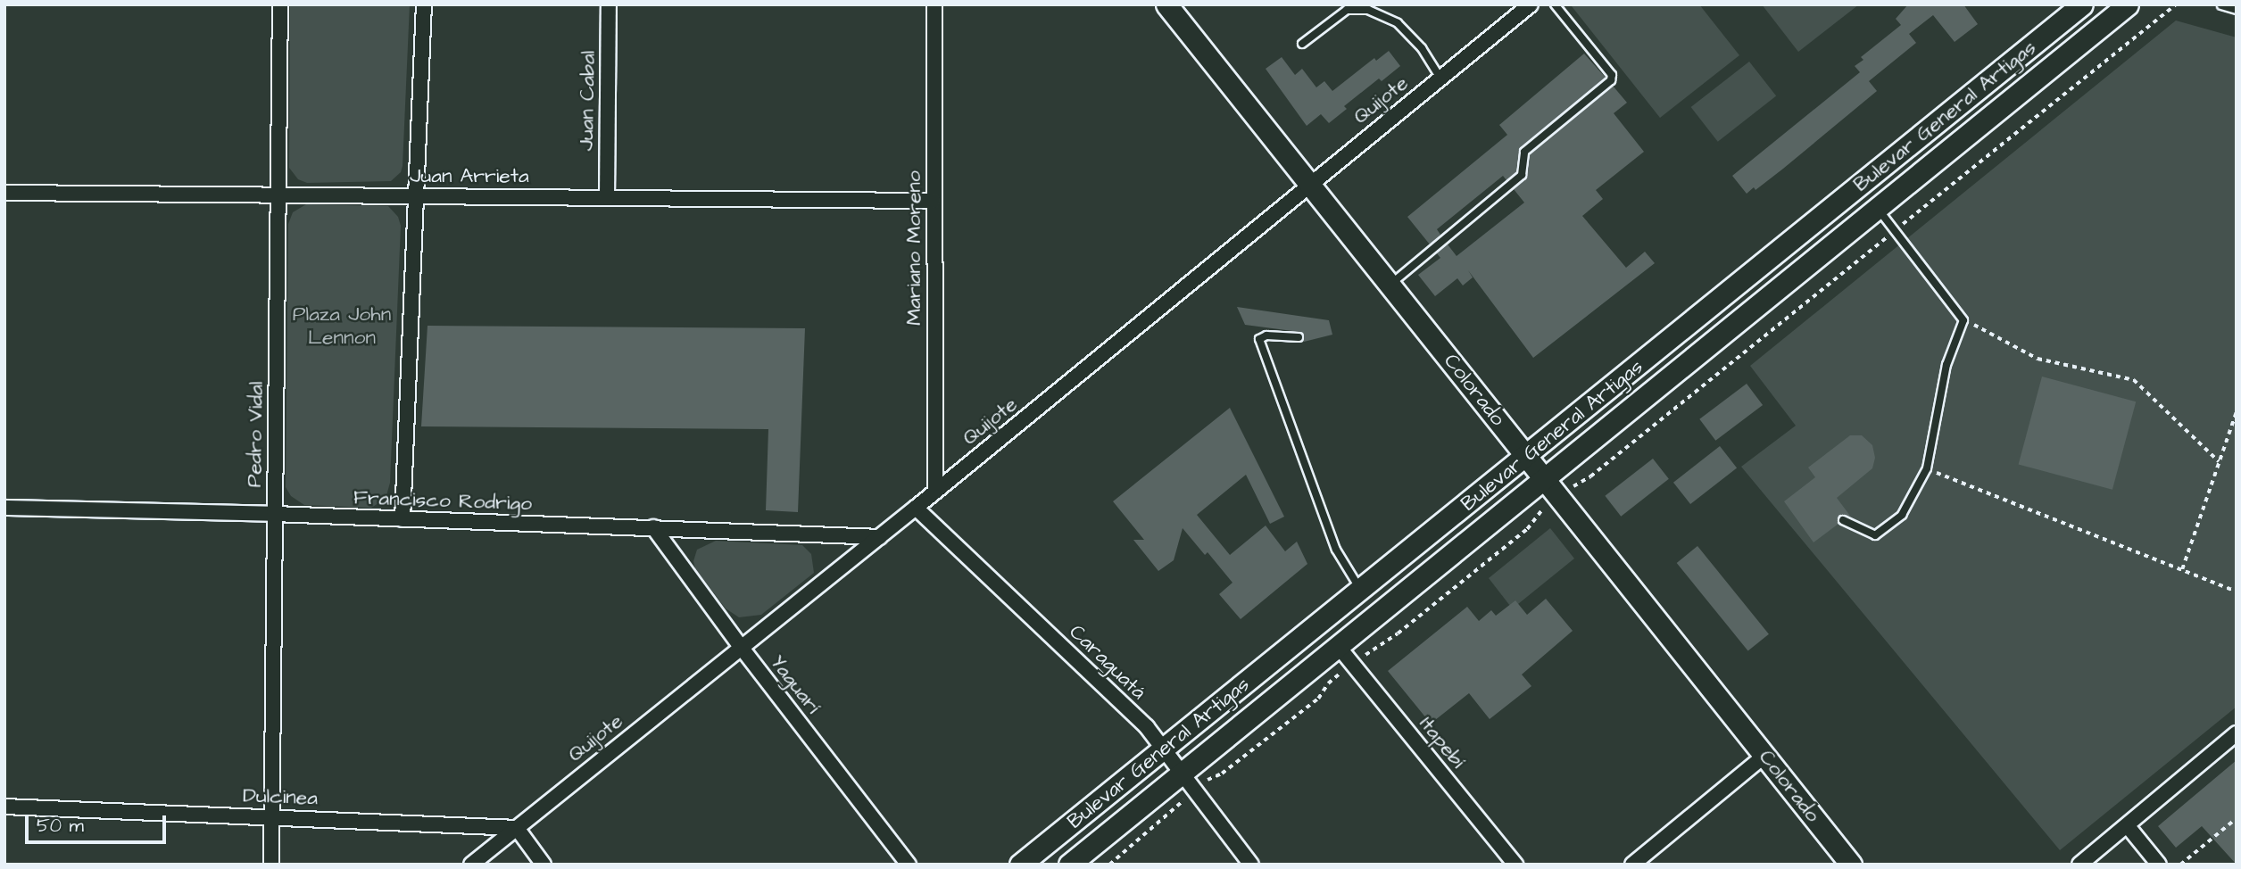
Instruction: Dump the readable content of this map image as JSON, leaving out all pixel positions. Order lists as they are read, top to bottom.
{
  "streets": {
    "main road": ["Bulevar General Artigas", "Colorado"],
    "street": [
      "Quijote",
      "Juan Cabal",
      "Juan Arrieta",
      "Mariano Moreno",
      "Pedro Vidal",
      "Francisco Rodrigo",
      "Caraguatá",
      "Yaguarí",
      "Itapebí",
      "Dulcinea"
    ]
  },
  "crossings": [
    ["Quijote", "Mariano Moreno"],
    ["Quijote", "Colorado"],
    ["Quijote", "Francisco Rodrigo"],
    ["Quijote", "Caraguatá"],
    ["Quijote", "Yaguarí"],
    ["Quijote", "Dulcinea"],
    ["Juan Cabal", "Juan Arrieta"],
    ["Bulevar General Artigas", "Colorado"],
    ["Bulevar General Artigas", "Caraguatá"],
    ["Bulevar General Artigas", "Itapebí"],
    ["Juan Arrieta", "Mariano Moreno"],
    ["Juan Arrieta", "Pedro Vidal"],
    ["Pedro Vidal", "Francisco Rodrigo"],
    ["Pedro Vidal", "Dulcinea"],
    ["Francisco Rodrigo", "Yaguarí"]
  ],
  "parks": ["Plaza John Lennon"],
  "scale_bar": "50 m"
}
